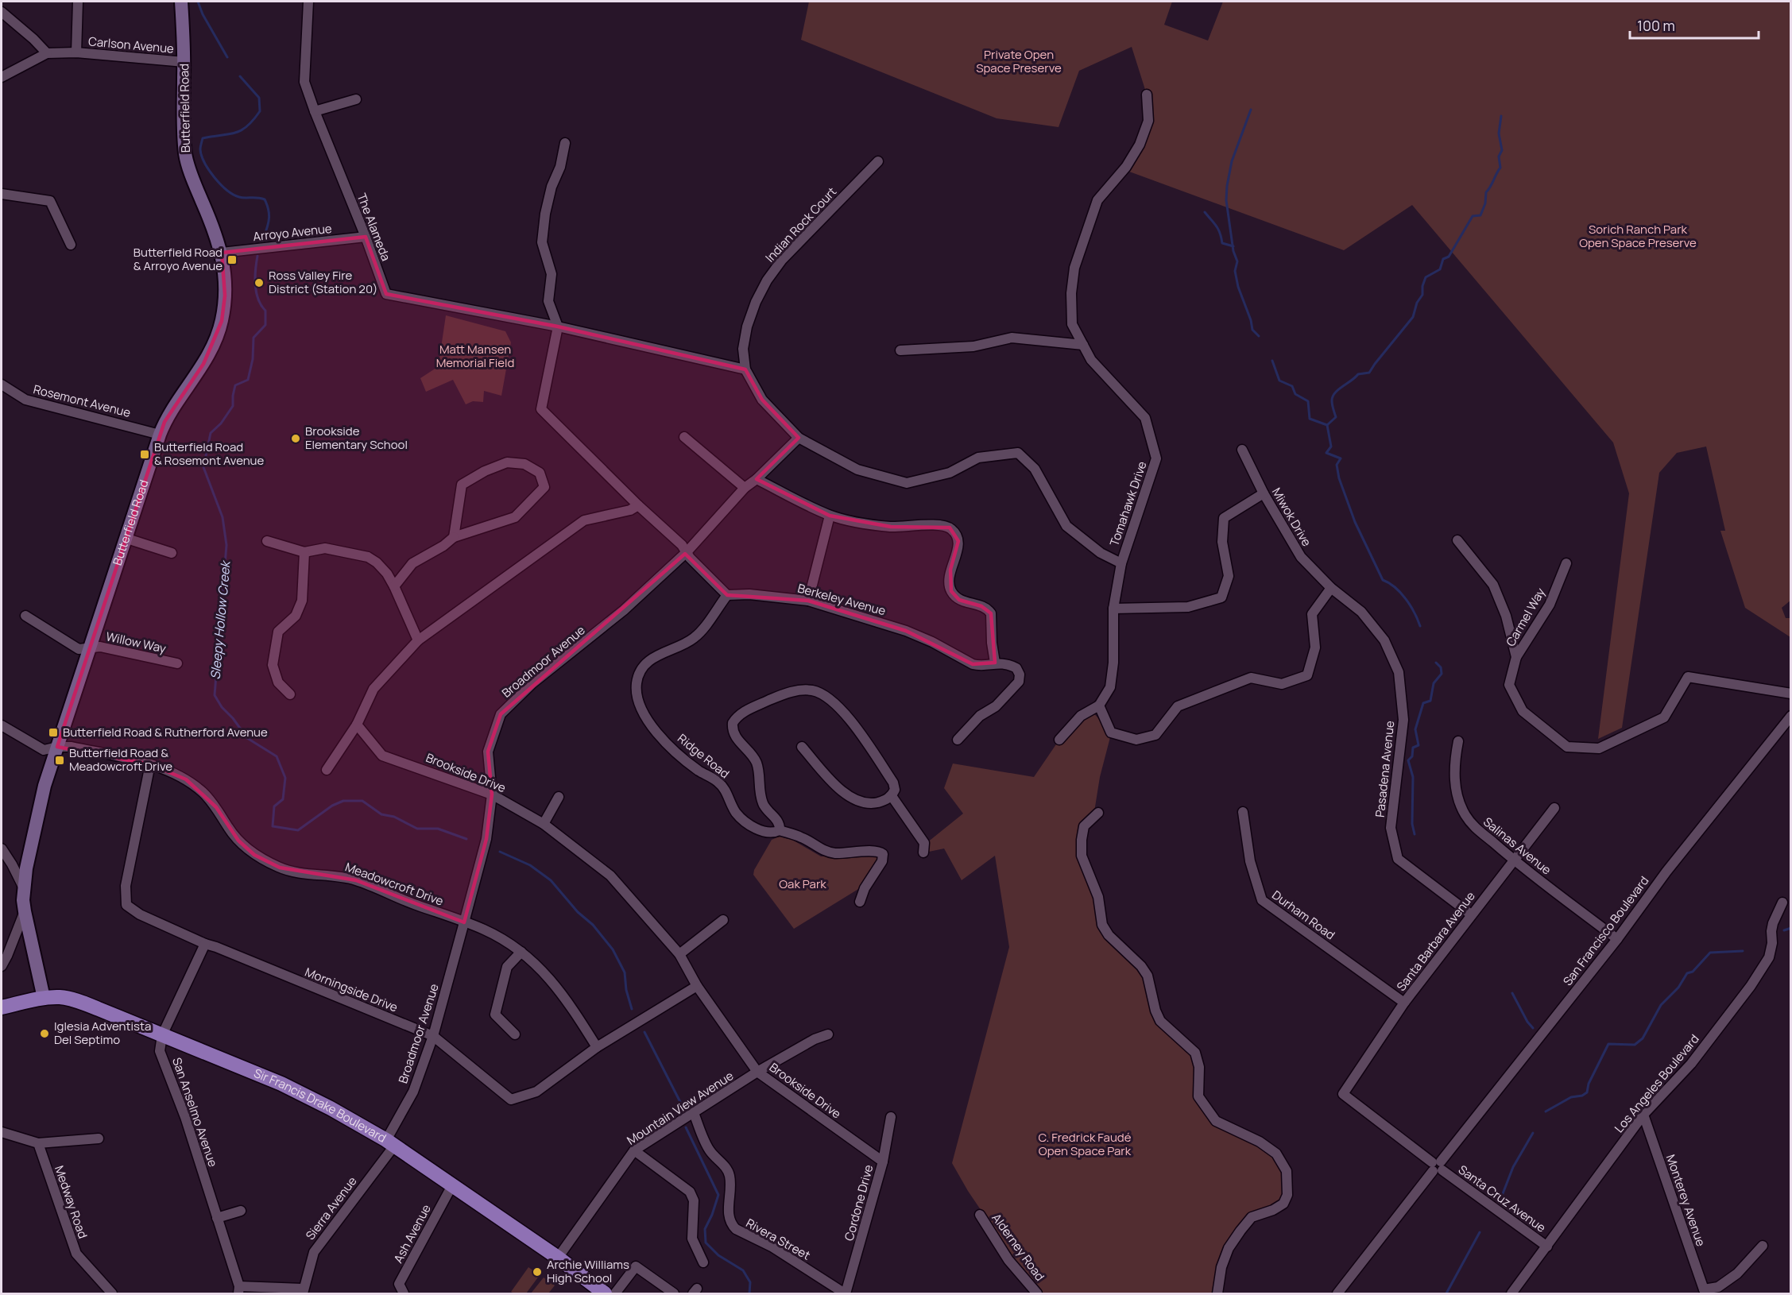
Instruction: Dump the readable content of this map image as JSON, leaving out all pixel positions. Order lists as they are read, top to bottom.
{
  "streets": {
    "main road": ["Sir Francis Drake Boulevard"],
    "street": [
      "Carlson Avenue",
      "Butterfield Road",
      "Indian Rock Court",
      "The Alameda",
      "Arroyo Avenue",
      "Rosemont Avenue",
      "Tomahawk Drive",
      "Miwok Drive",
      "Berkeley Avenue",
      "Carmel Way",
      "Willow Way",
      "Broadmoor Avenue",
      "Ridge Road",
      "Pasadena Avenue",
      "Brookside Drive",
      "Salinas Avenue",
      "Meadowcroft Drive",
      "Durham Road",
      "San Francisco Boulevard",
      "Santa Barbara Avenue",
      "Morningside Drive",
      "Los Angeles Boulevard",
      "Mountain View Avenue",
      "San Anselmo Avenue",
      "Santa Cruz Avenue",
      "Monterey Avenue",
      "Medway Road",
      "Cordone Drive",
      "Sierra Avenue",
      "Ash Avenue",
      "Rivera Street",
      "Alderney Road"
    ]
  },
  "crossings": [
    ["Carlson Avenue", "Butterfield Road"],
    ["Butterfield Road", "Arroyo Avenue"],
    ["Butterfield Road", "Rosemont Avenue"],
    ["Butterfield Road", "Willow Way"],
    ["Butterfield Road", "Meadowcroft Drive"],
    ["Butterfield Road", "Sir Francis Drake Boulevard"],
    ["Indian Rock Court", "The Alameda"],
    ["The Alameda", "Arroyo Avenue"],
    ["Miwok Drive", "Pasadena Avenue"],
    ["Berkeley Avenue", "Ridge Road"],
    ["Broadmoor Avenue", "Brookside Drive"],
    ["Broadmoor Avenue", "Meadowcroft Drive"],
    ["Broadmoor Avenue", "Morningside Drive"],
    ["Broadmoor Avenue", "Sir Francis Drake Boulevard"],
    ["Broadmoor Avenue", "Sierra Avenue"],
    ["Pasadena Avenue", "Santa Barbara Avenue"],
    ["Brookside Drive", "Morningside Drive"],
    ["Brookside Drive", "Mountain View Avenue"],
    ["Brookside Drive", "Cordone Drive"],
    ["Salinas Avenue", "San Francisco Boulevard"],
    ["Salinas Avenue", "Santa Barbara Avenue"],
    ["Meadowcroft Drive", "Morningside Drive"],
    ["Durham Road", "Santa Barbara Avenue"],
    ["San Francisco Boulevard", "Santa Cruz Avenue"],
    ["Santa Barbara Avenue", "Santa Cruz Avenue"],
    ["Morningside Drive", "San Anselmo Avenue"],
    ["Los Angeles Boulevard", "Santa Cruz Avenue"],
    ["Los Angeles Boulevard", "Monterey Avenue"],
    ["Sir Francis Drake Boulevard", "Mountain View Avenue"],
    ["Sir Francis Drake Boulevard", "San Anselmo Avenue"],
    ["Sir Francis Drake Boulevard", "Sierra Avenue"],
    ["Sir Francis Drake Boulevard", "Ash Avenue"],
    ["Mountain View Avenue", "Rivera Street"],
    ["Cordone Drive", "Rivera Street"]
  ],
  "water": ["Sleepy Hollow Creek"],
  "parks": [
    "Private Open Space Preserve",
    "Sorich Ranch Park Open Space Preserve",
    "Matt Mansen Memorial Field",
    "Oak Park",
    "C. Fredrick Faudé Open Space Park"
  ],
  "places": {
    "transit": [
      "Butterfield Road & Arroyo Avenue",
      "Butterfield Road & Rosemont Avenue",
      "Butterfield Road & Rutherford Avenue",
      "Butterfield Road & Meadowcroft Drive"
    ],
    "other": [
      "Ross Valley Fire District (Station 20)",
      "Brookside Elementary School",
      "Iglesia Adventista Del Septimo",
      "Archie Williams High School"
    ]
  },
  "scale_bar": "100 m"
}
